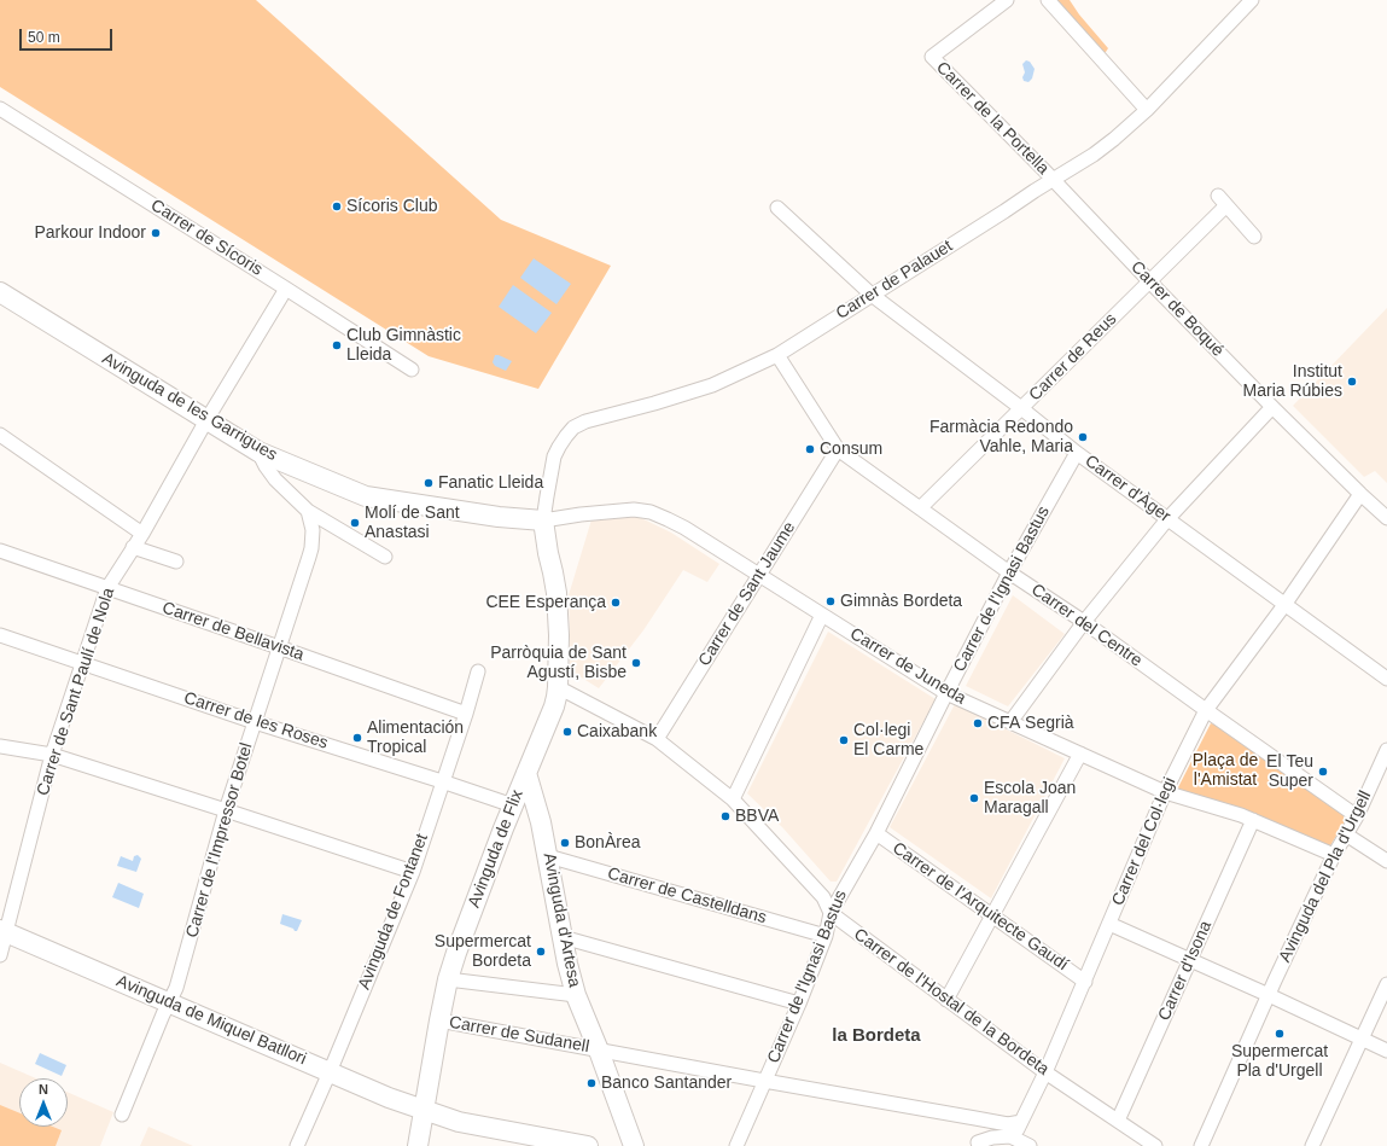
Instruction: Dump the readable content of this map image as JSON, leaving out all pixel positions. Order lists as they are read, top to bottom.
{
  "streets": {
    "main road": [
      "Avinguda de les Garrigues",
      "Avinguda de Flix",
      "Avinguda d'Artesa",
      "Avinguda de Miquel Batllori"
    ],
    "street": [
      "Carrer de la Portella",
      "Carrer de Sícoris",
      "Carrer de Palauet",
      "Carrer de Boqué",
      "Carrer de Reus",
      "Carrer d'Àger",
      "Carrer de l'Ignasi Bastus",
      "Carrer de Sant Jaume",
      "Carrer del Centre",
      "Carrer de Bellavista",
      "Carrer de Juneda",
      "Carrer de Sant Paulí de Nola",
      "Carrer de les Roses",
      "Carrer de l'Impressor Botel",
      "Carrer del Col·legi",
      "Avinguda del Pla d'Urgell",
      "Carrer de Castelldans",
      "Carrer de l'Arquitecte Gaudí",
      "Avinguda de Fontanet",
      "Carrer d'Isona",
      "Carrer de l'Hostal de la Bordeta",
      "Carrer de Sudanell"
    ]
  },
  "crossings": [
    ["Carrer de la Portella", "Carrer de Palauet"],
    ["Carrer de la Portella", "Carrer de Boqué"],
    ["Carrer de Sícoris", "Carrer de Sant Paulí de Nola"],
    ["Carrer de Palauet", "Carrer de Boqué"],
    ["Carrer de Palauet", "Carrer d'Àger"],
    ["Carrer de Palauet", "Carrer del Centre"],
    ["Carrer de Palauet", "Carrer de Juneda"],
    ["Carrer de Palauet", "Avinguda de Flix"],
    ["Carrer de Boqué", "Carrer de Reus"],
    ["Carrer de Boqué", "Carrer del Col·legi"],
    ["Carrer de Reus", "Carrer d'Àger"],
    ["Carrer de Reus", "Carrer del Centre"],
    ["Avinguda de les Garrigues", "Carrer de Sant Paulí de Nola"],
    ["Avinguda de les Garrigues", "Avinguda de Flix"],
    ["Carrer d'Àger", "Carrer de l'Ignasi Bastus"],
    ["Carrer d'Àger", "Carrer del Col·legi"],
    ["Carrer de l'Ignasi Bastus", "Carrer del Centre"],
    ["Carrer de l'Ignasi Bastus", "Carrer de Juneda"],
    ["Carrer de l'Ignasi Bastus", "Carrer de Castelldans"],
    ["Carrer de l'Ignasi Bastus", "Carrer de l'Arquitecte Gaudí"],
    ["Carrer de l'Ignasi Bastus", "Carrer de l'Hostal de la Bordeta"],
    ["Carrer de l'Ignasi Bastus", "Carrer de Sudanell"],
    ["Carrer de Sant Jaume", "Carrer del Centre"],
    ["Carrer de Sant Jaume", "Carrer de Juneda"],
    ["Carrer de Sant Jaume", "Carrer de l'Hostal de la Bordeta"],
    ["Carrer del Centre", "Carrer del Col·legi"],
    ["Carrer del Centre", "Avinguda del Pla d'Urgell"],
    ["Carrer de Bellavista", "Carrer de Sant Paulí de Nola"],
    ["Carrer de Bellavista", "Carrer de l'Impressor Botel"],
    ["Carrer de Bellavista", "Avinguda de Fontanet"],
    ["Carrer de Juneda", "Carrer del Col·legi"],
    ["Carrer de Juneda", "Avinguda de Flix"],
    ["Carrer de Juneda", "Avinguda del Pla d'Urgell"],
    ["Carrer de Juneda", "Carrer d'Isona"],
    ["Carrer de Sant Paulí de Nola", "Carrer de les Roses"],
    ["Carrer de Sant Paulí de Nola", "Avinguda de Miquel Batllori"],
    ["Carrer de les Roses", "Carrer de l'Impressor Botel"],
    ["Carrer de les Roses", "Avinguda de Flix"],
    ["Carrer de les Roses", "Avinguda de Fontanet"],
    ["Carrer de l'Impressor Botel", "Avinguda de Miquel Batllori"],
    ["Carrer del Col·legi", "Carrer de l'Arquitecte Gaudí"],
    ["Carrer del Col·legi", "Carrer de l'Hostal de la Bordeta"],
    ["Carrer del Col·legi", "Carrer de Sudanell"],
    ["Avinguda de Flix", "Avinguda d'Artesa"],
    ["Avinguda de Flix", "Carrer de l'Hostal de la Bordeta"],
    ["Avinguda de Flix", "Avinguda de Miquel Batllori"],
    ["Avinguda de Flix", "Carrer de Sudanell"],
    ["Carrer de Castelldans", "Avinguda d'Artesa"],
    ["Avinguda de Fontanet", "Avinguda de Miquel Batllori"],
    ["Avinguda d'Artesa", "Carrer de Sudanell"],
    ["Carrer d'Isona", "Carrer de l'Hostal de la Bordeta"]
  ],
  "districts": ["la Bordeta"],
  "parks": ["Plaça de l'Amistat"],
  "places": [
    "Sícoris Club",
    "Parkour Indoor",
    "Club Gimnàstic Lleida",
    "Institut Maria Rúbies",
    "Farmàcia Redondo Vahle, Maria",
    "Consum",
    "Fanatic Lleida",
    "Molí de Sant Anastasi",
    "Gimnàs Bordeta",
    "CEE Esperança",
    "Parròquia de Sant Agustí, Bisbe",
    "CFA Segrià",
    "Caixabank",
    "Alimentación Tropical",
    "Col·legi El Carme",
    "El Teu Super",
    "Escola Joan Maragall",
    "BBVA",
    "BonÀrea",
    "Supermercat Bordeta",
    "Supermercat Pla d'Urgell",
    "Banco Santander"
  ],
  "scale_bar": "50 m",
  "north": "top"
}
